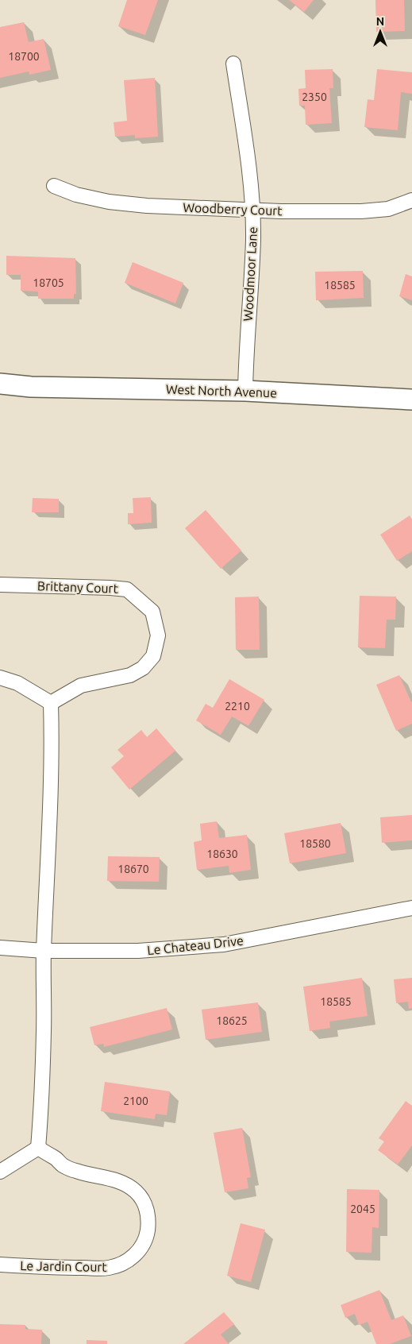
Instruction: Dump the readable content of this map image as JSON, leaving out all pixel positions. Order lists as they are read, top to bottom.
{
  "streets": {
    "main road": ["West North Avenue"],
    "street": [
      "Woodberry Court",
      "Woodmoor Lane",
      "Brittany Court",
      "Le Chateau Drive",
      "Le Jardin Court"
    ]
  },
  "crossings": [
    ["Woodberry Court", "Woodmoor Lane"],
    ["Woodmoor Lane", "West North Avenue"]
  ],
  "house_numbers": [
    "18700",
    "2350",
    "18705",
    "18585",
    "2210",
    "18580",
    "18630",
    "18670",
    "18585",
    "18625",
    "2100",
    "2045"
  ],
  "north": "top"
}
